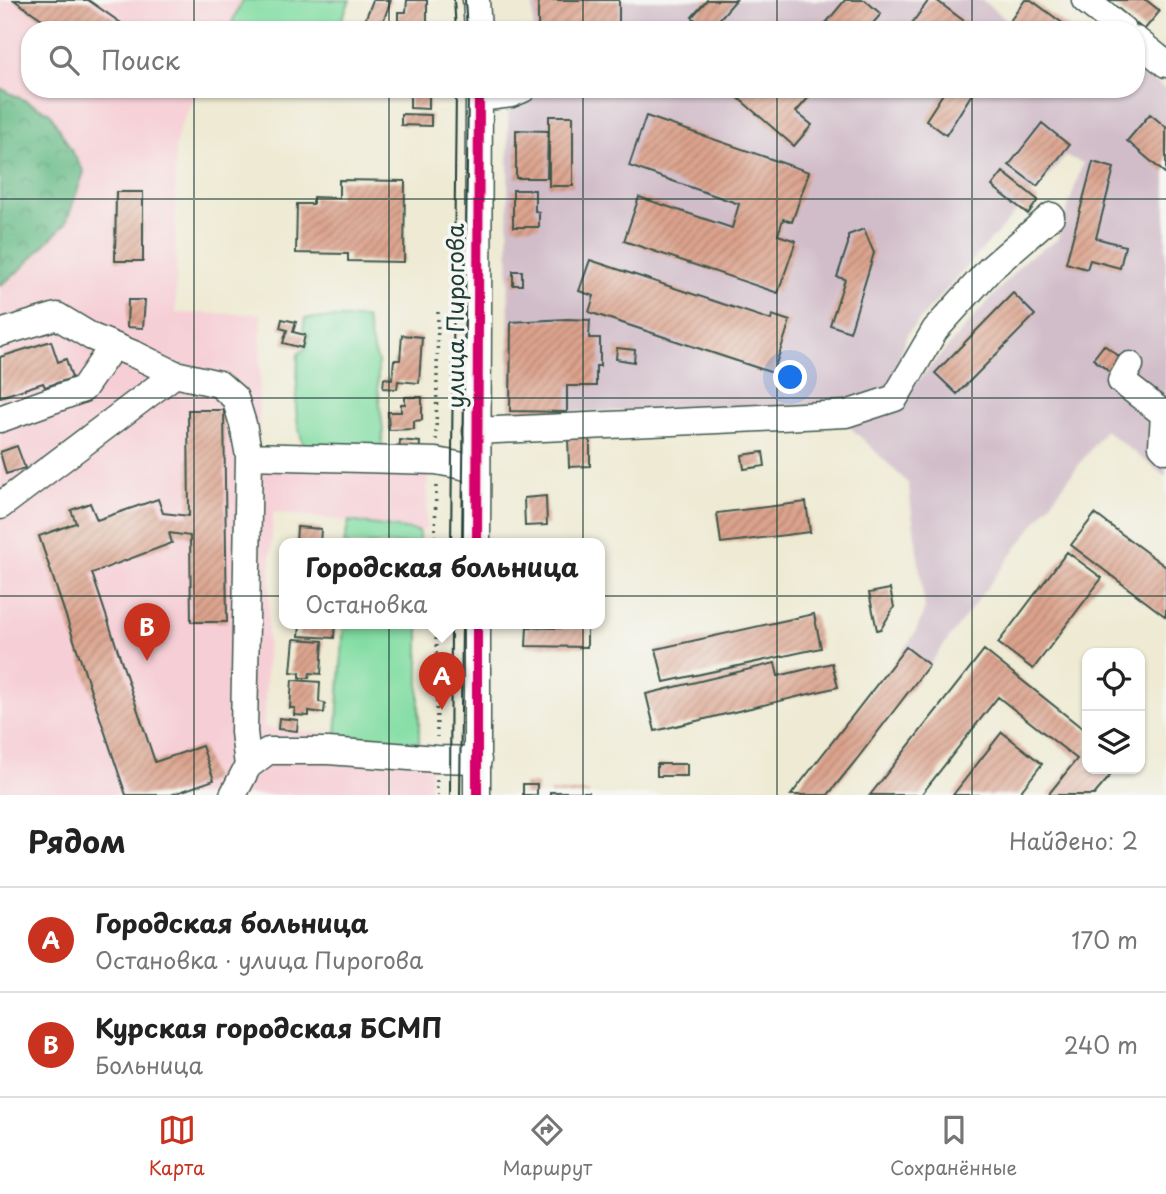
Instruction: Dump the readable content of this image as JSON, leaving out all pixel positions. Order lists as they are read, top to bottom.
{
  "streets": {
    "street": ["улица Пирогова"]
  },
  "page": {
    "search": "Поиск",
    "popup": ["Городская больница", "Остановка"],
    "pins": ["B", "A"],
    "heading": ["Рядом", "Найдено: 2"],
    "list": [
      {
        "mark": "A",
        "name": "Городская больница",
        "note": "Остановка · улица Пирогова",
        "value": "170 m"
      },
      {
        "mark": "B",
        "name": "Курская городская БСМП",
        "note": "Больница",
        "value": "240 m"
      }
    ],
    "nav": ["Карта", "Маршрут", "Сохранённые"]
  }
}
